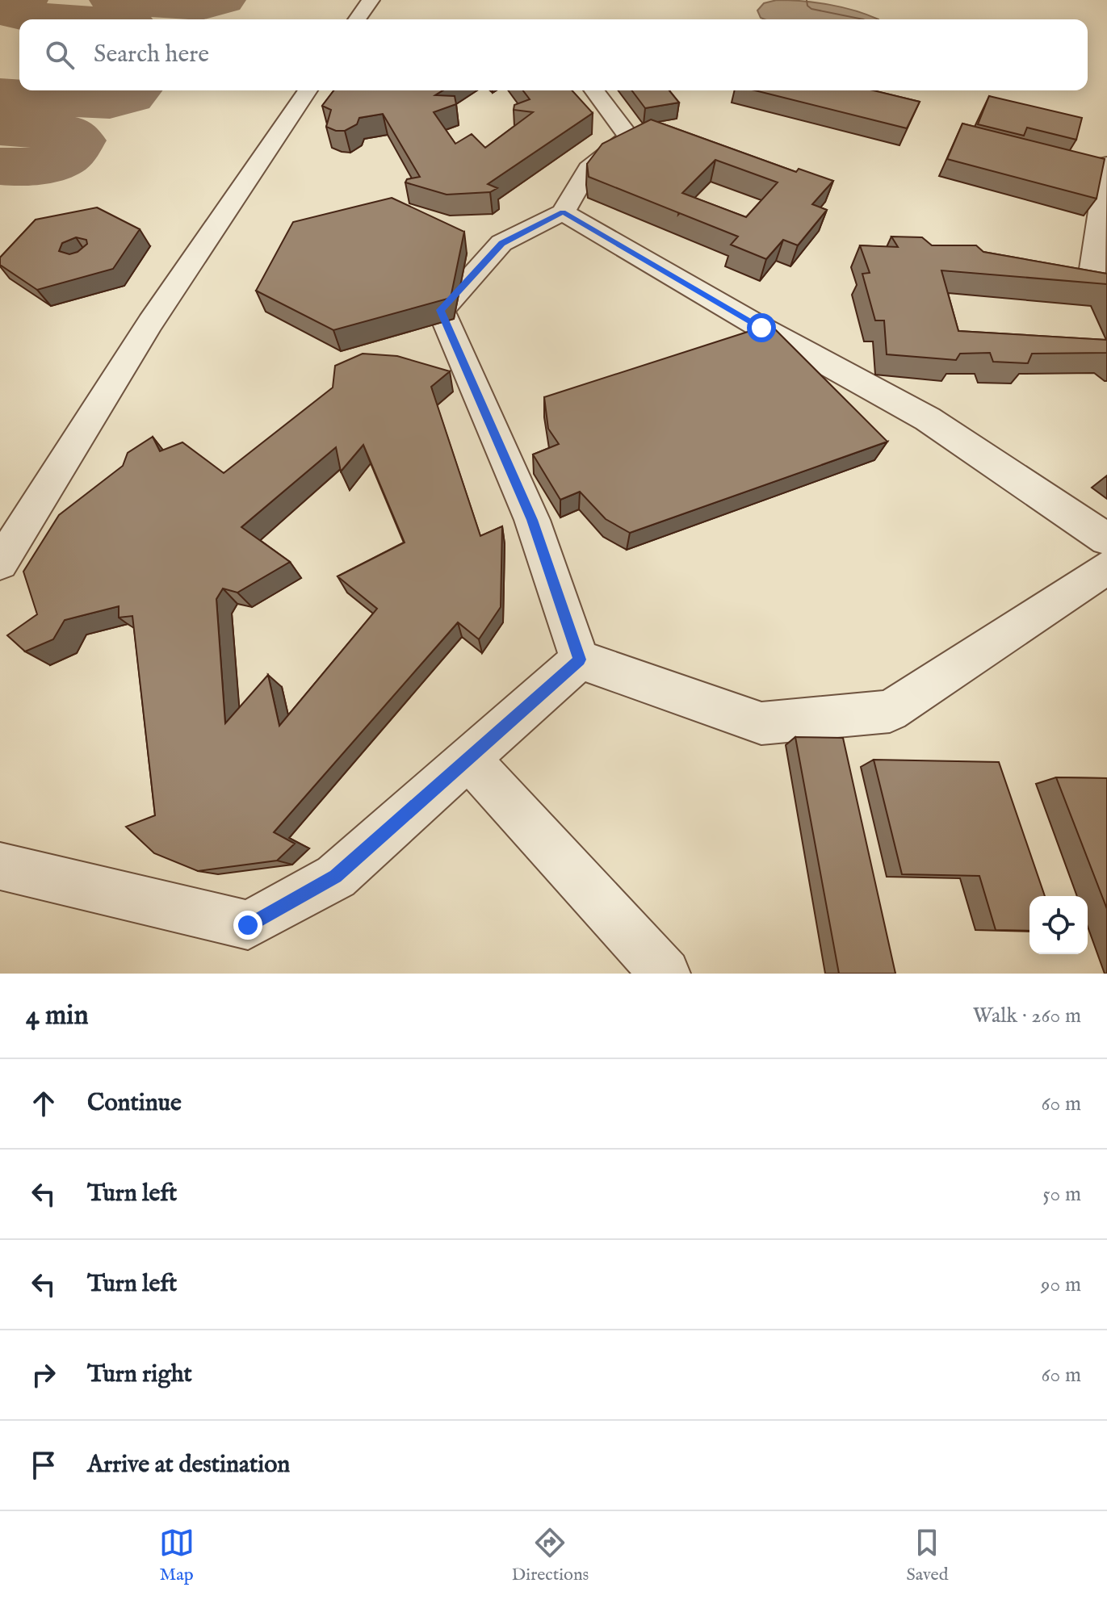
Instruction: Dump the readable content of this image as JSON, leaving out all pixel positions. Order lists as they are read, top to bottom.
{
  "page": {
    "search": "Search here",
    "heading": ["4 min", "Walk · 260 m"],
    "list": [
      ["Continue", "60 m"],
      ["Turn left", "50 m"],
      ["Turn left", "90 m"],
      ["Turn right", "60 m"],
      "Arrive at destination"
    ],
    "nav": ["Map", "Directions", "Saved"]
  }
}
